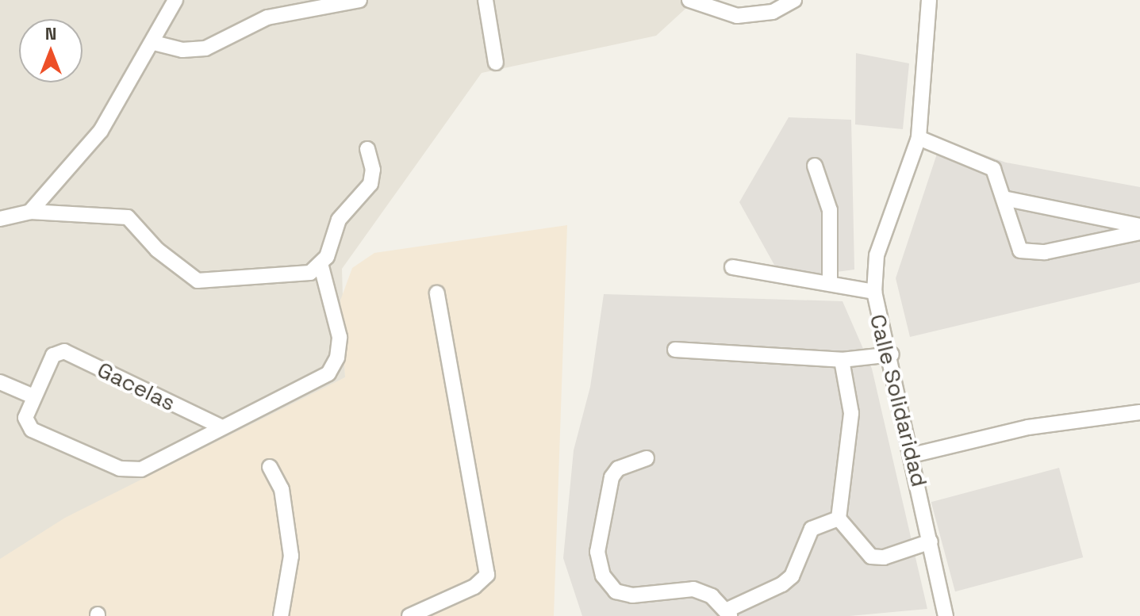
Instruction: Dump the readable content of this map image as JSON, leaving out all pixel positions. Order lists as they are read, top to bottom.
{
  "streets": {
    "street": ["Gacelas", "Calle Solidaridad"]
  },
  "north": "top"
}
